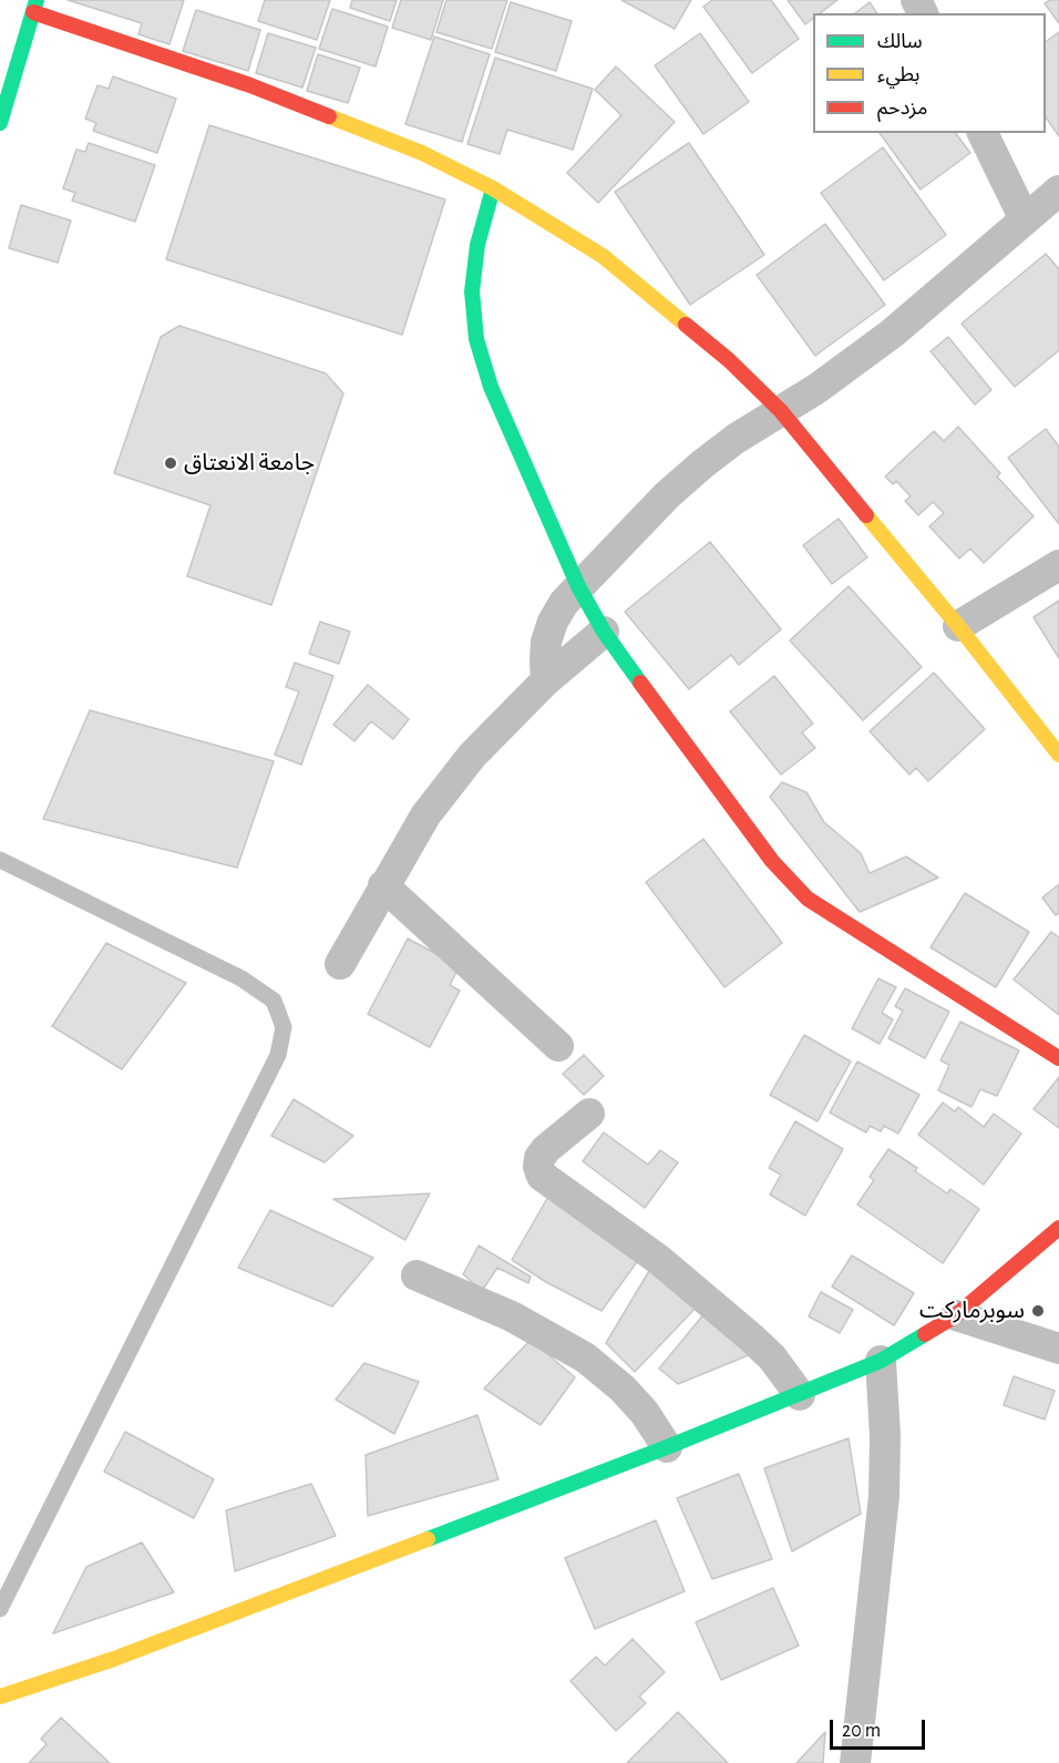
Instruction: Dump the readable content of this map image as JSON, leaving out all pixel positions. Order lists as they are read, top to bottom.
{
  "places": ["جامعة الانعتاق", "سوبرماركت"],
  "legend": ["سالك", "بطيء", "مزدحم"],
  "scale_bar": "20 m"
}
